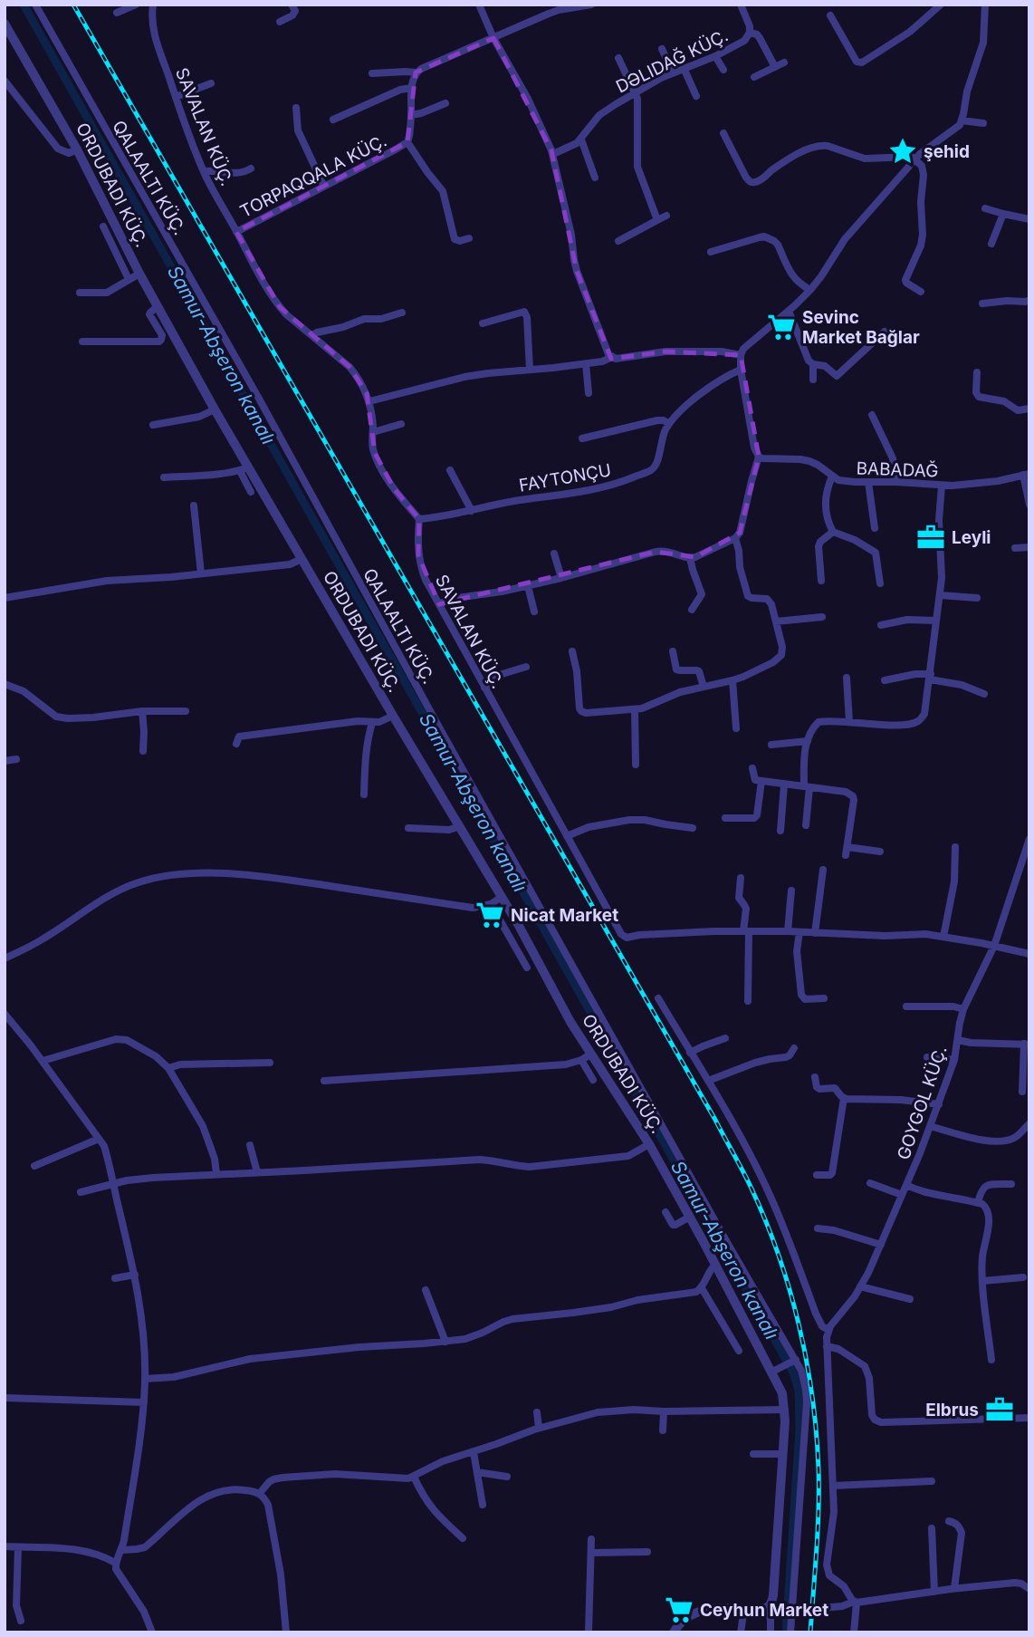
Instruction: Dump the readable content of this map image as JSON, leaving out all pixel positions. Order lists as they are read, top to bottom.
{
  "streets": {
    "street": [
      "DƏLIDAĞ KÜÇ.",
      "SAVALAN KÜÇ.",
      "TORPAQQALA KÜÇ.",
      "ORDUBADI KÜÇ.",
      "BABADAĞ",
      "FAYTONÇU",
      "GOYGOL KÜÇ."
    ]
  },
  "crossings": [
    ["SAVALAN KÜÇ.", "TORPAQQALA KÜÇ."],
    ["SAVALAN KÜÇ.", "FAYTONÇU"]
  ],
  "water": ["Samur-Abşeron kanalı"],
  "places": {
    "place": ["şehid"],
    "supermarket": ["Sevinc Market Bağlar", "Nicat Market", "Ceyhun Market"],
    "office": ["Leyli", "Elbrus"]
  }
}
